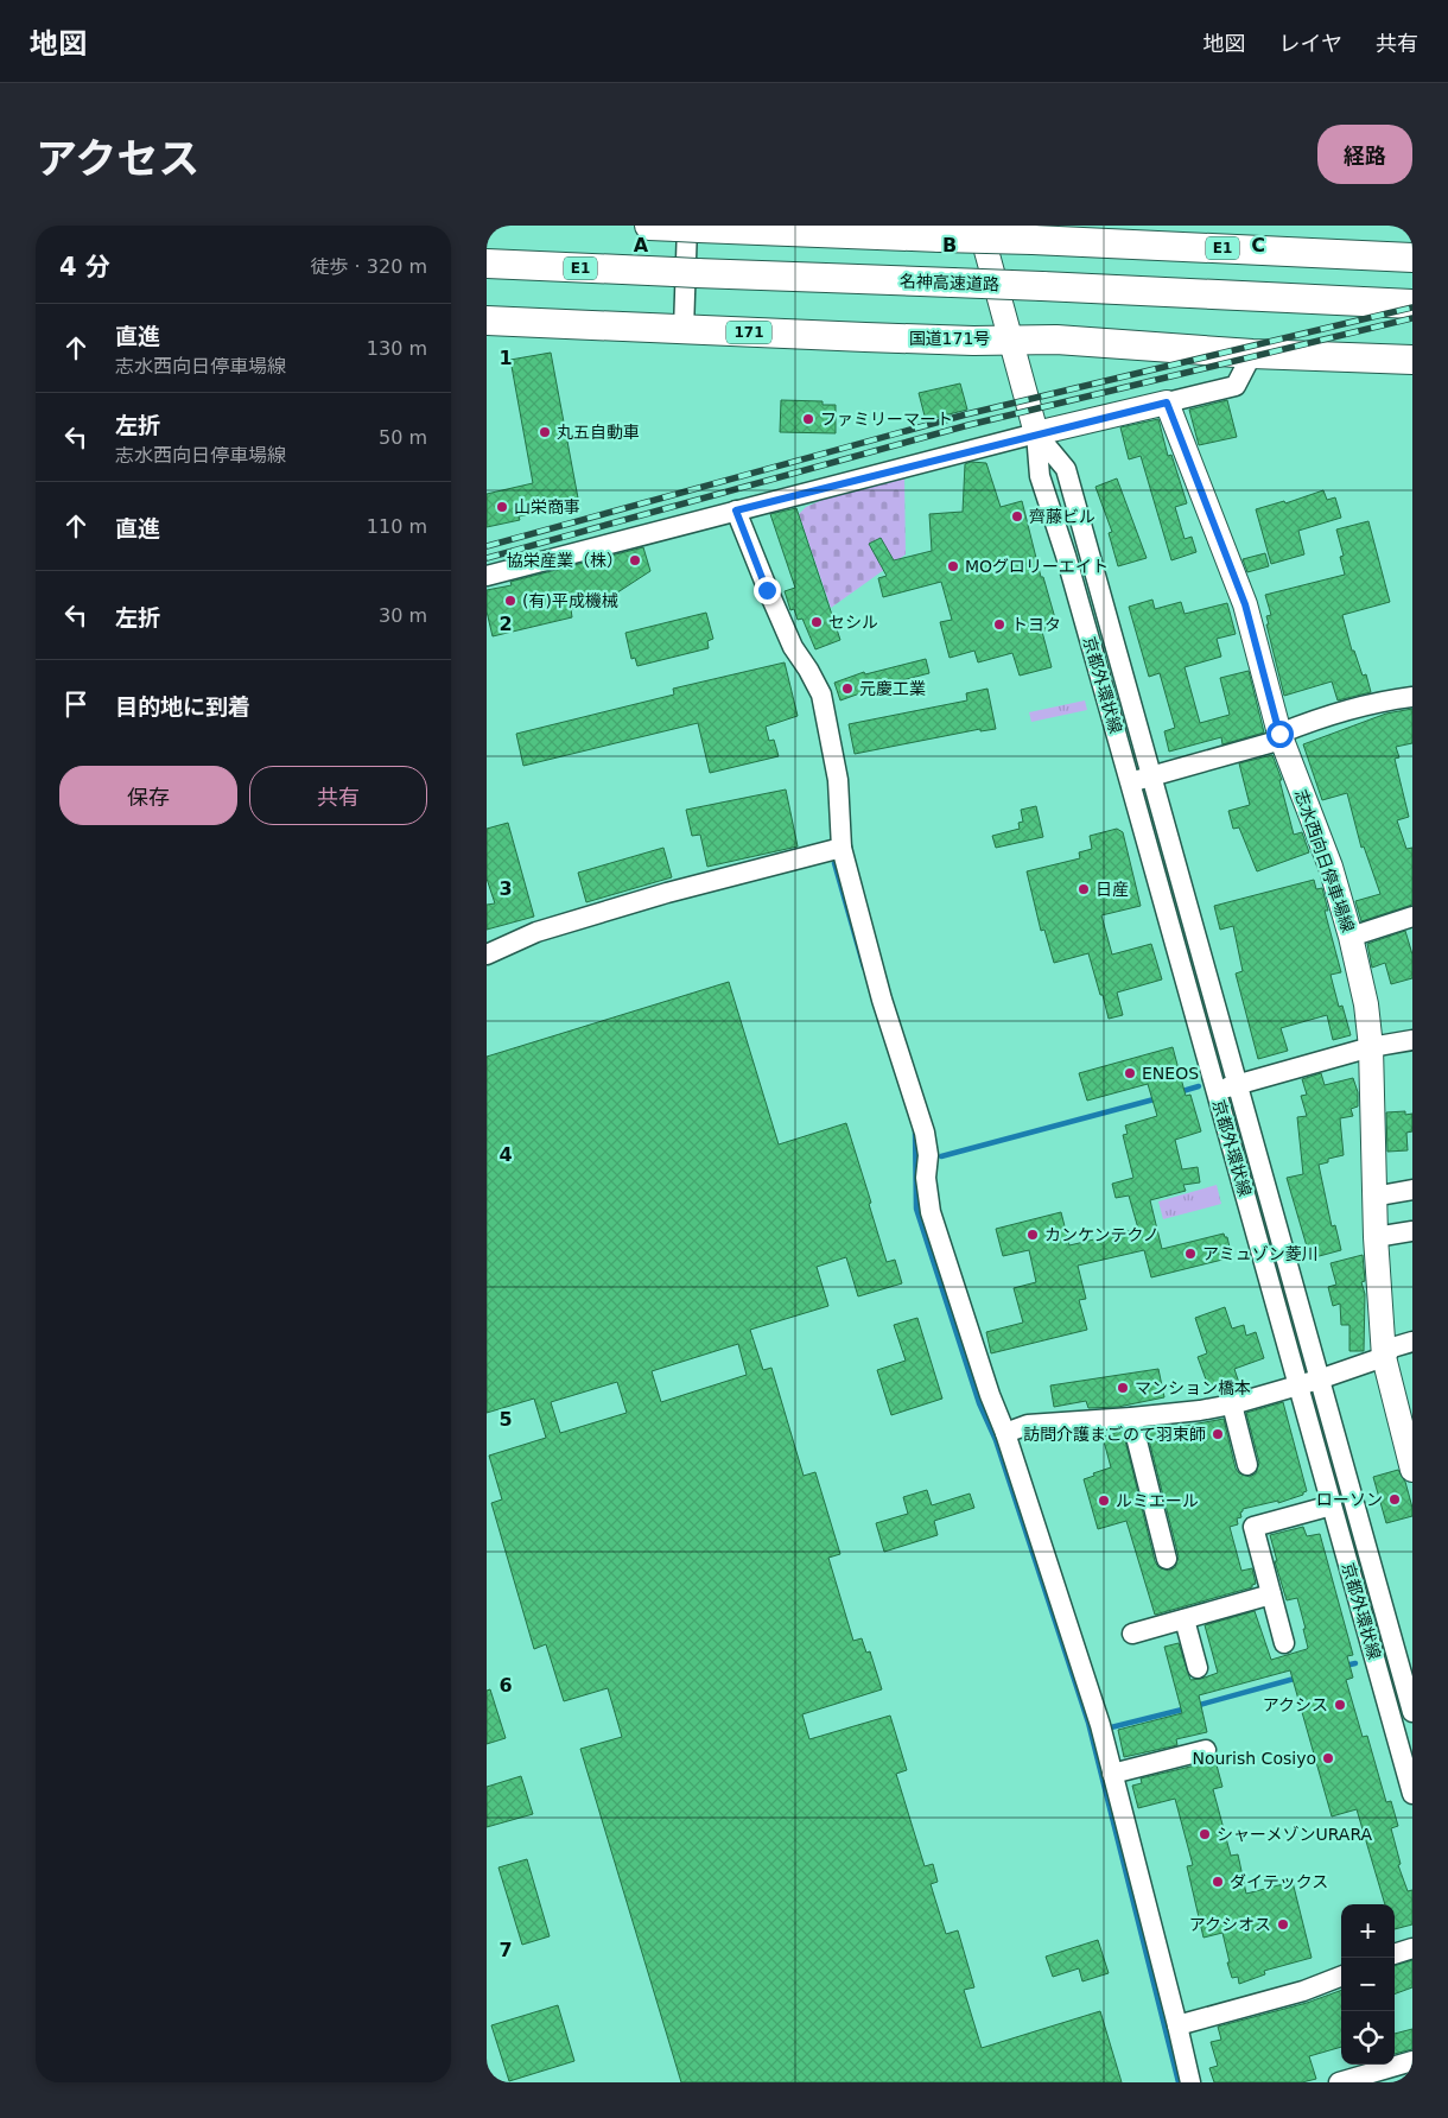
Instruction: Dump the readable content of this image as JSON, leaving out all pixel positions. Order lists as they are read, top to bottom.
{
  "streets": {
    "highway": [
      "E1",
      "名神高速道路",
      "171",
      "国道171号"
    ],
    "main road": ["京都外環状線", "志水西向日停車場線"]
  },
  "crossings": [
    ["国道171号", "京都外環状線"]
  ],
  "places": [
    "ファミリーマート",
    "丸五自動車",
    "山栄商事",
    "齊藤ビル",
    "協栄産業（株）",
    "MOグロリーエイト",
    "(有)平成機械",
    "セシル",
    "トヨタ",
    "元慶工業",
    "日産",
    "ENEOS",
    "カンケンテクノ",
    "アミュゾン菱川",
    "マンション橋本",
    "訪問介護まごのて羽束師",
    "ローソン",
    "ルミエール",
    "アクシス",
    "Nourish Cosiyo",
    "シャーメゾンURARA",
    "ダイテックス",
    "アクシオス"
  ],
  "page": {
    "header": "地図",
    "nav": ["地図", "レイヤ", "共有"],
    "title": "アクセス",
    "buttons": [
      "経路",
      ["保存", "共有"]
    ],
    "heading": ["4 分", "徒歩 · 320 m"],
    "list": [
      ["直進", "志水西向日停車場線", "130 m"],
      ["左折", "志水西向日停車場線", "50 m"],
      ["直進", "110 m"],
      ["左折", "30 m"],
      "目的地に到着"
    ],
    "map_buttons": ["+", "−"]
  },
  "grid": {
    "columns": ["A", "B", "C"],
    "rows": [
      "1",
      "2",
      "3",
      "4",
      "5",
      "6",
      "7"
    ]
  }
}
